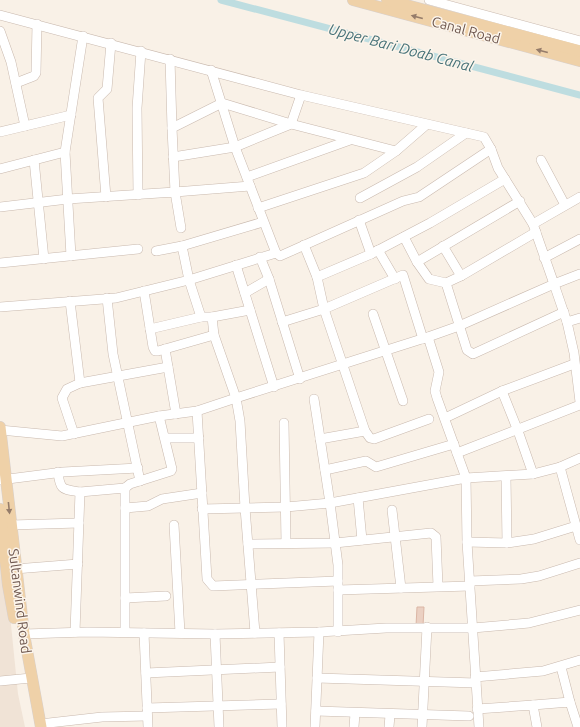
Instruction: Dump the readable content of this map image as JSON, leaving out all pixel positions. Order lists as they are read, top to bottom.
{
  "streets": {
    "main road": ["Canal Road", "Sultanwind Road"]
  },
  "water": ["Upper Bari Doab Canal"]
}
